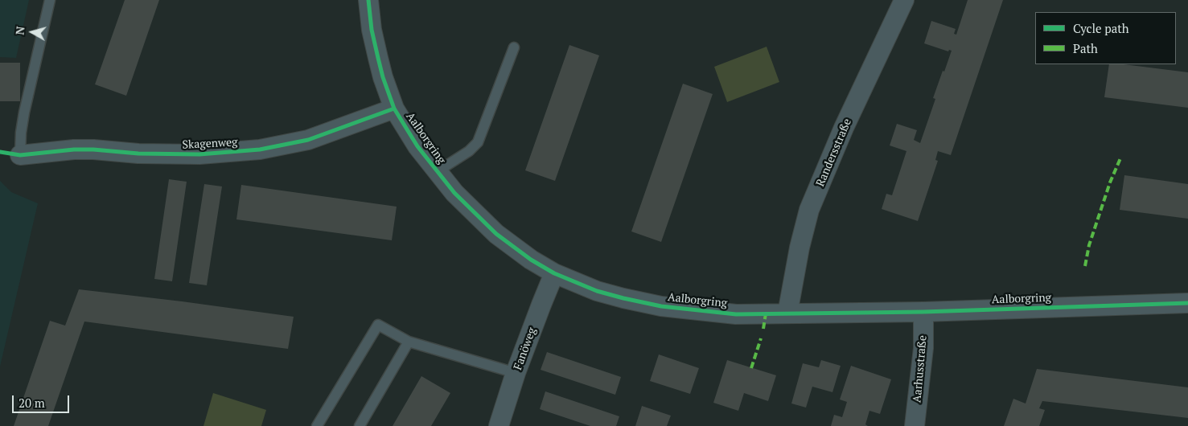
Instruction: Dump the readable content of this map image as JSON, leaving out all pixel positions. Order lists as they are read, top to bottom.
{
  "streets": {
    "street": [
      "Aalborgring",
      "Skagenweg",
      "Randersstraße",
      "Fanöweg",
      "Aarhusstraße"
    ]
  },
  "crossings": [
    ["Aalborgring", "Skagenweg"],
    ["Aalborgring", "Randersstraße"],
    ["Aalborgring", "Fanöweg"],
    ["Aalborgring", "Aarhusstraße"]
  ],
  "legend": ["Cycle path", "Path"],
  "scale_bar": "20 m",
  "north": "left"
}
